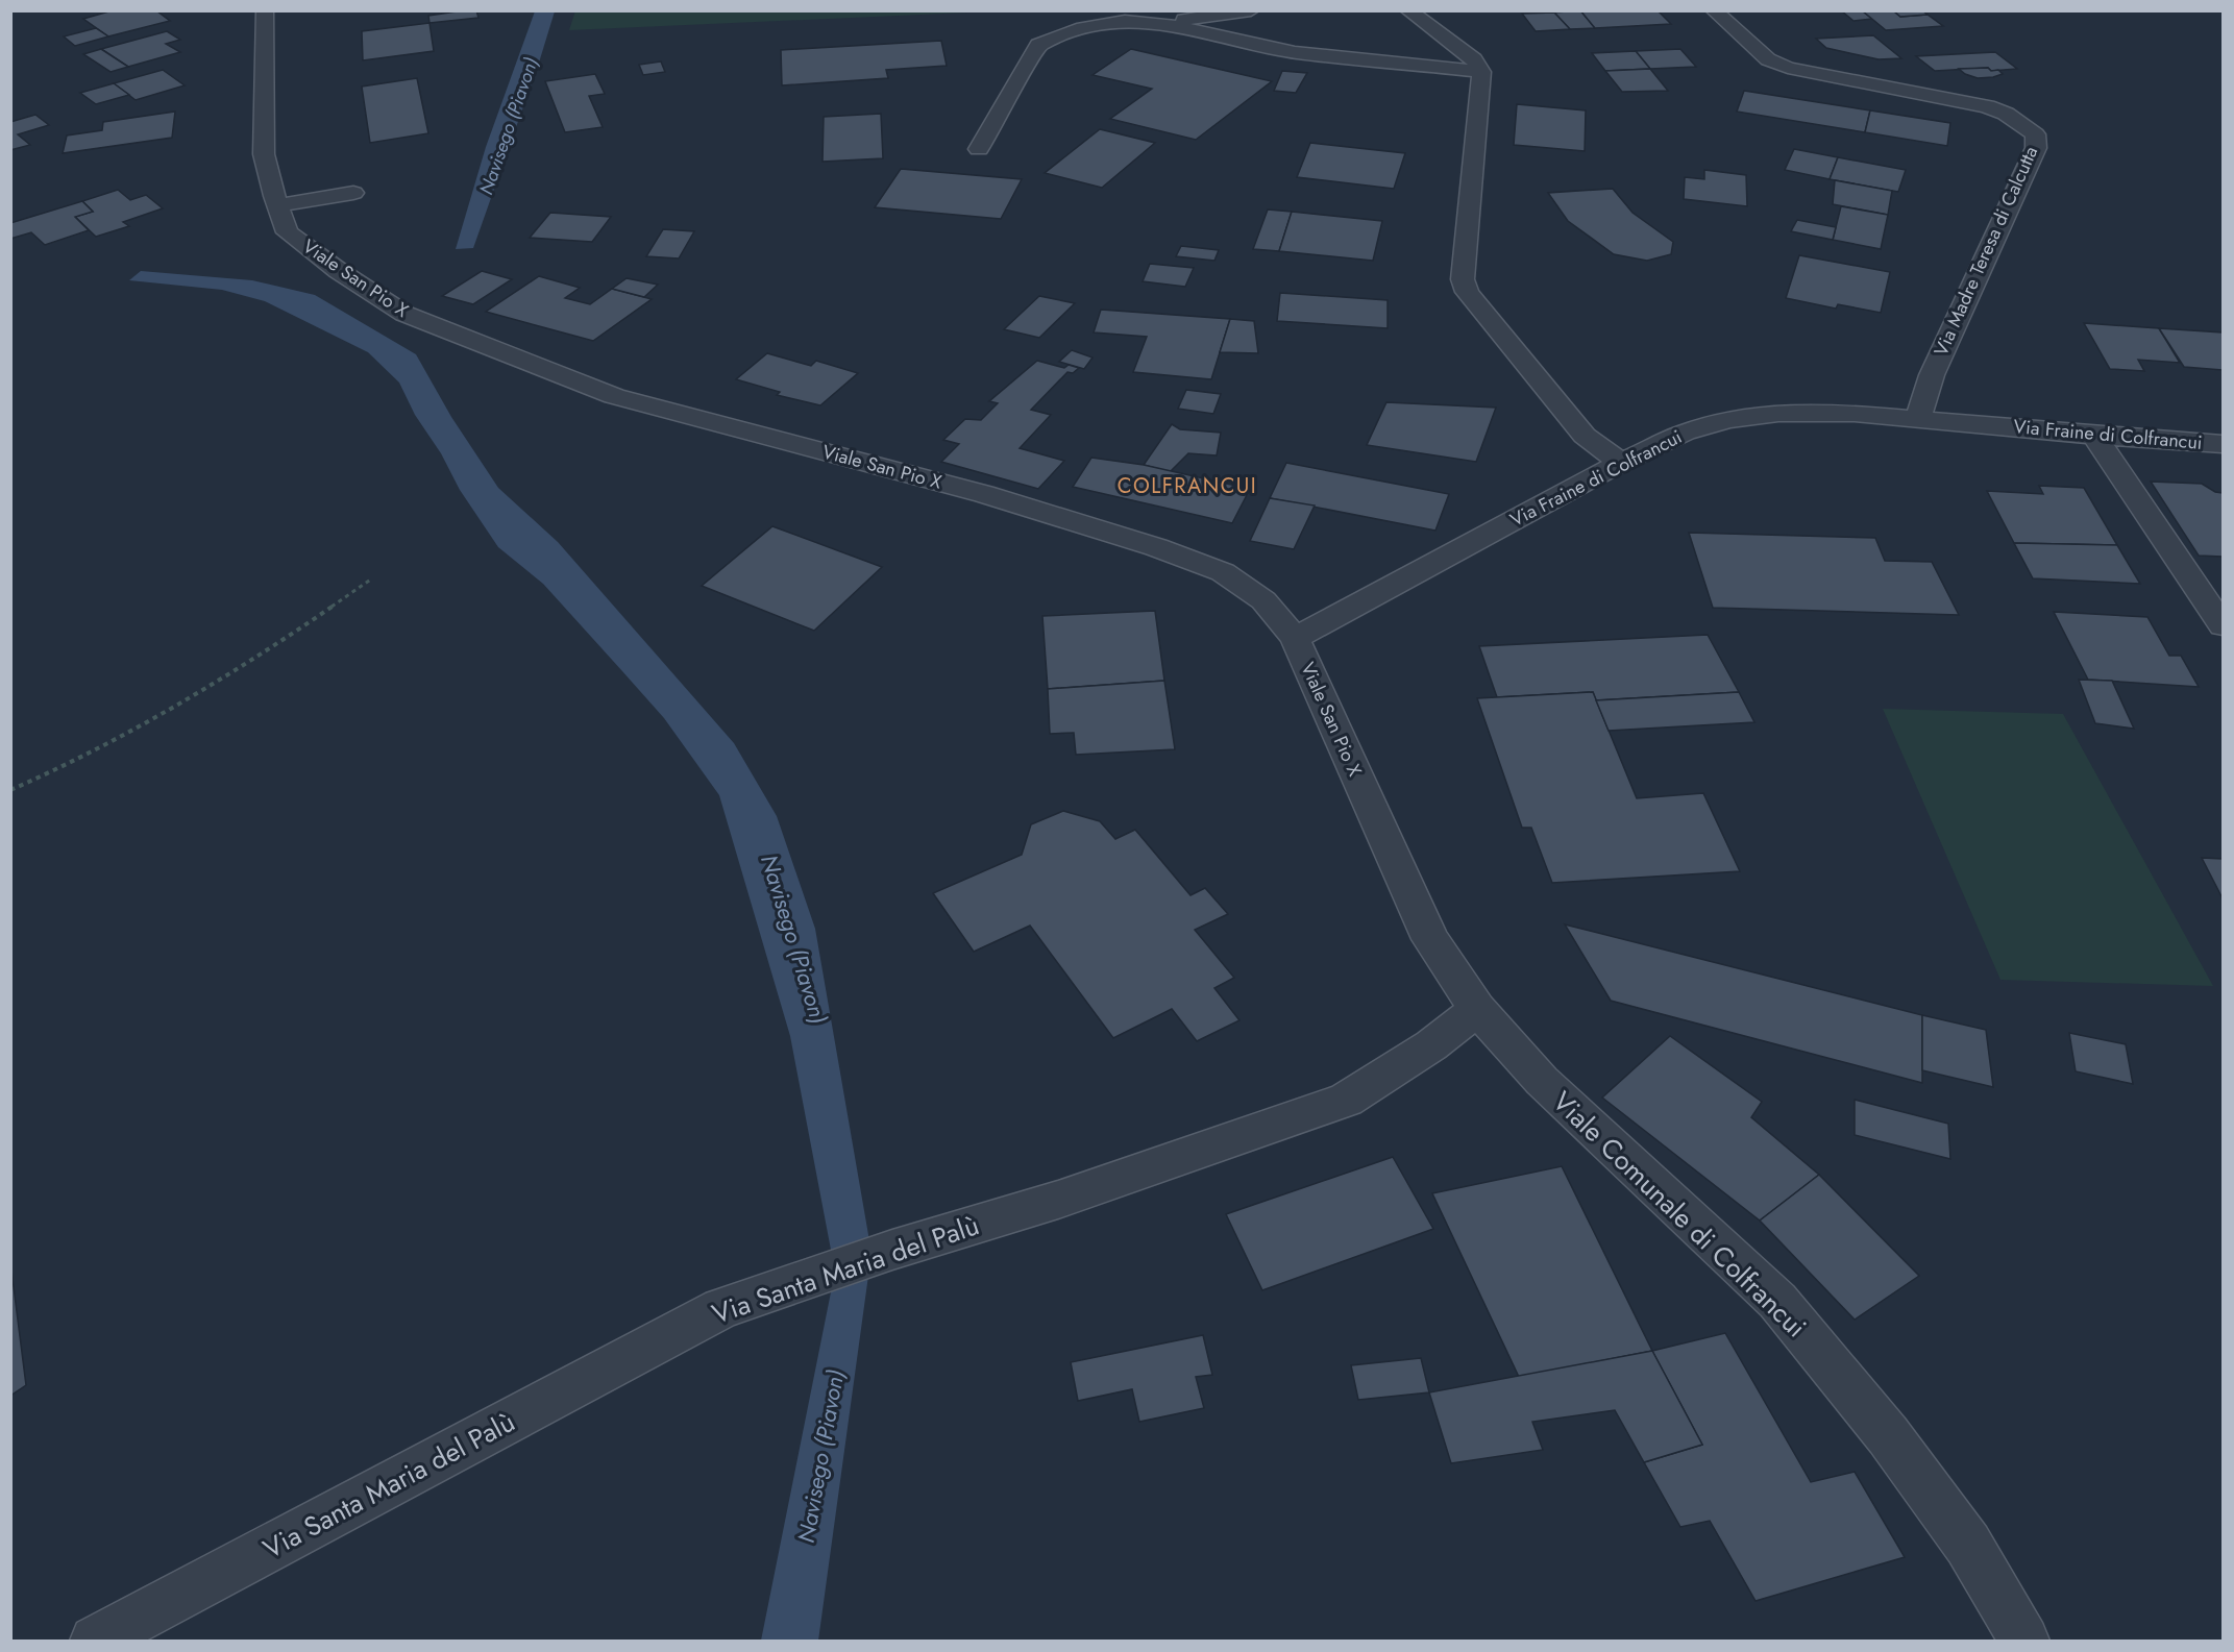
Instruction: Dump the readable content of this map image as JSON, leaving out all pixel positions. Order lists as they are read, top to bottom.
{
  "streets": {
    "street": [
      "Via Madre Teresa di Calcutta",
      "Viale San Pio X",
      "Via Fraine di Colfrancui",
      "Viale Comunale di Colfrancui",
      "Via Santa Maria del Palù"
    ]
  },
  "crossings": [
    ["Via Madre Teresa di Calcutta", "Via Fraine di Colfrancui"],
    ["Viale San Pio X", "Via Fraine di Colfrancui"],
    ["Viale San Pio X", "Viale Comunale di Colfrancui"],
    ["Viale San Pio X", "Via Santa Maria del Palù"],
    ["Viale Comunale di Colfrancui", "Via Santa Maria del Palù"]
  ],
  "districts": ["COLFRANCUI"],
  "water": ["Navisego (Piavon)"]
}
